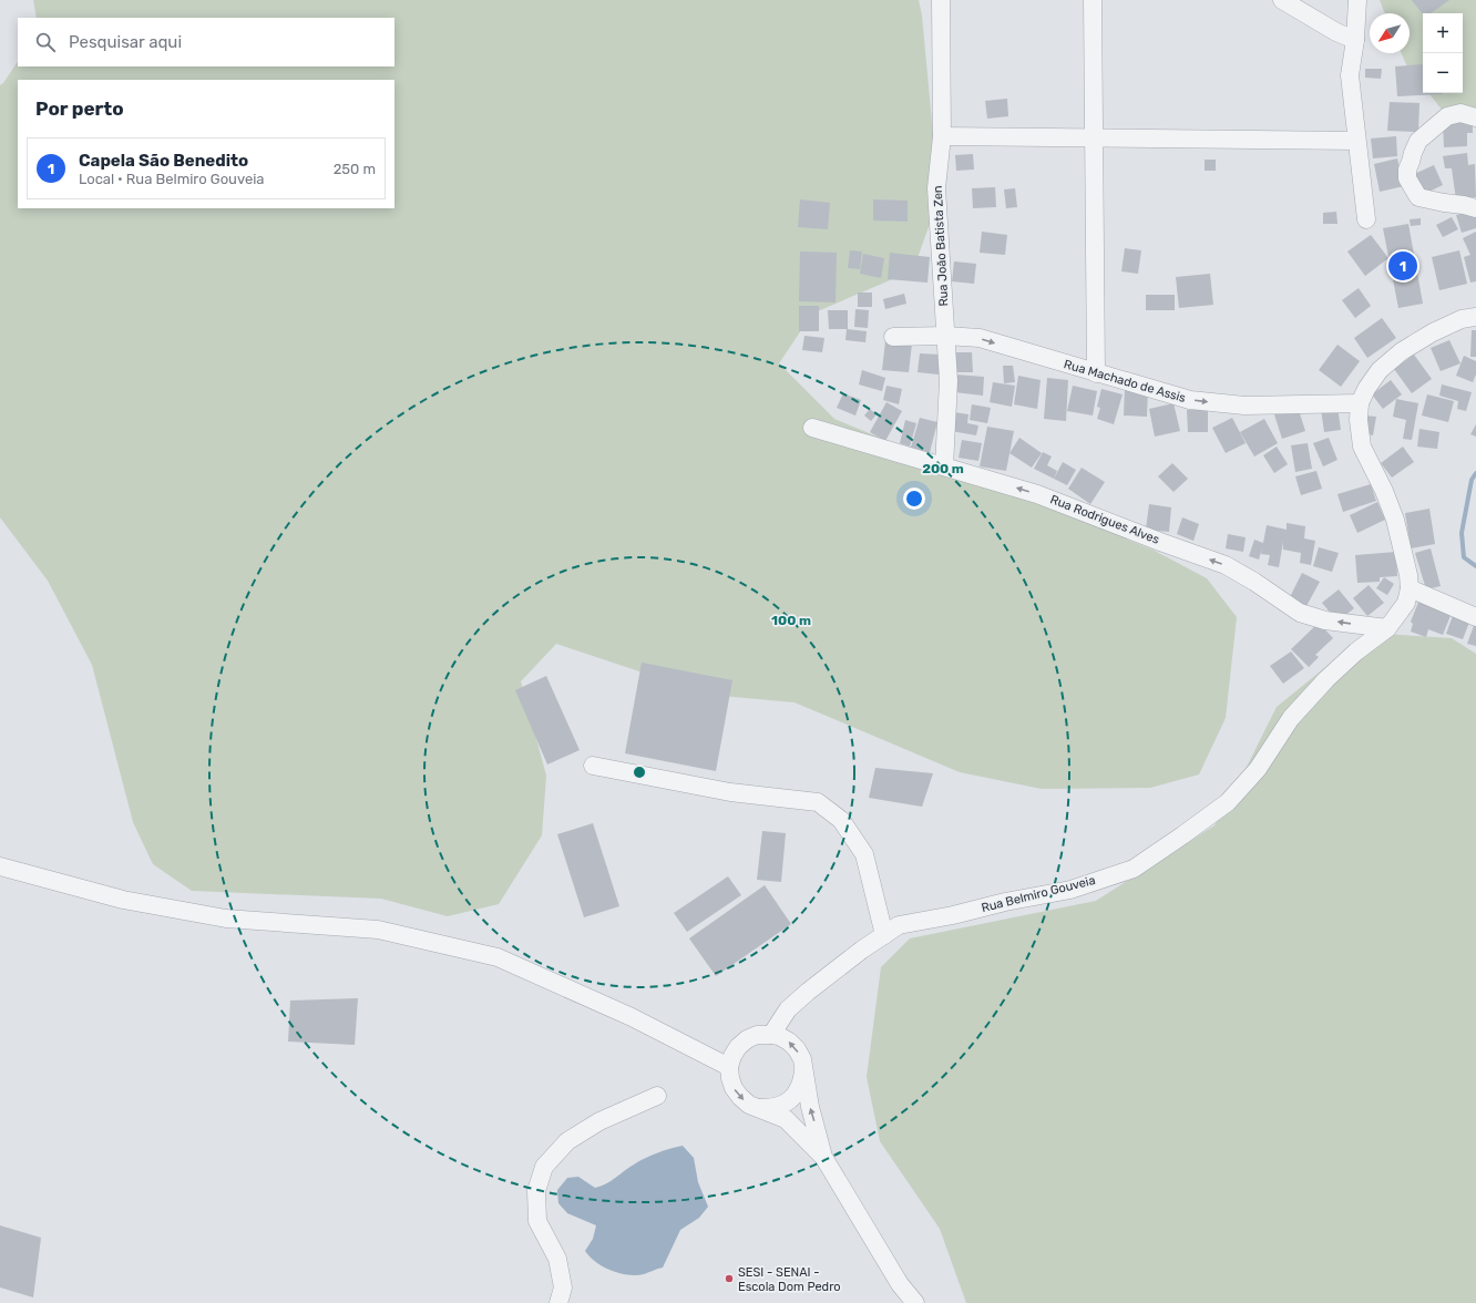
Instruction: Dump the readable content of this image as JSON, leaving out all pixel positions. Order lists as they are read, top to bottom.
{
  "streets": {
    "street": [
      "Rua João Batista Zen",
      "Rua Machado de Assis",
      "Rua Rodrigues Alves",
      "Rua Belmiro Gouveia"
    ]
  },
  "crossings": [
    ["Rua João Batista Zen", "Rua Machado de Assis"],
    ["Rua João Batista Zen", "Rua Rodrigues Alves"],
    ["Rua Rodrigues Alves", "Rua Belmiro Gouveia"]
  ],
  "one_way": ["Rua Machado de Assis", "Rua Rodrigues Alves"],
  "places": ["SESI - SENAI - Escola Dom Pedro"],
  "north": "bottom left",
  "page": {
    "map_buttons": ["+", "−"],
    "search": "Pesquisar aqui",
    "heading": "Por perto",
    "list": [
      {
        "mark": "1",
        "name": "Capela São Benedito",
        "note": "Local · Rua Belmiro Gouveia",
        "value": "250 m"
      }
    ],
    "pins": "1"
  },
  "rings": ["200 m", "100 m"]
}
